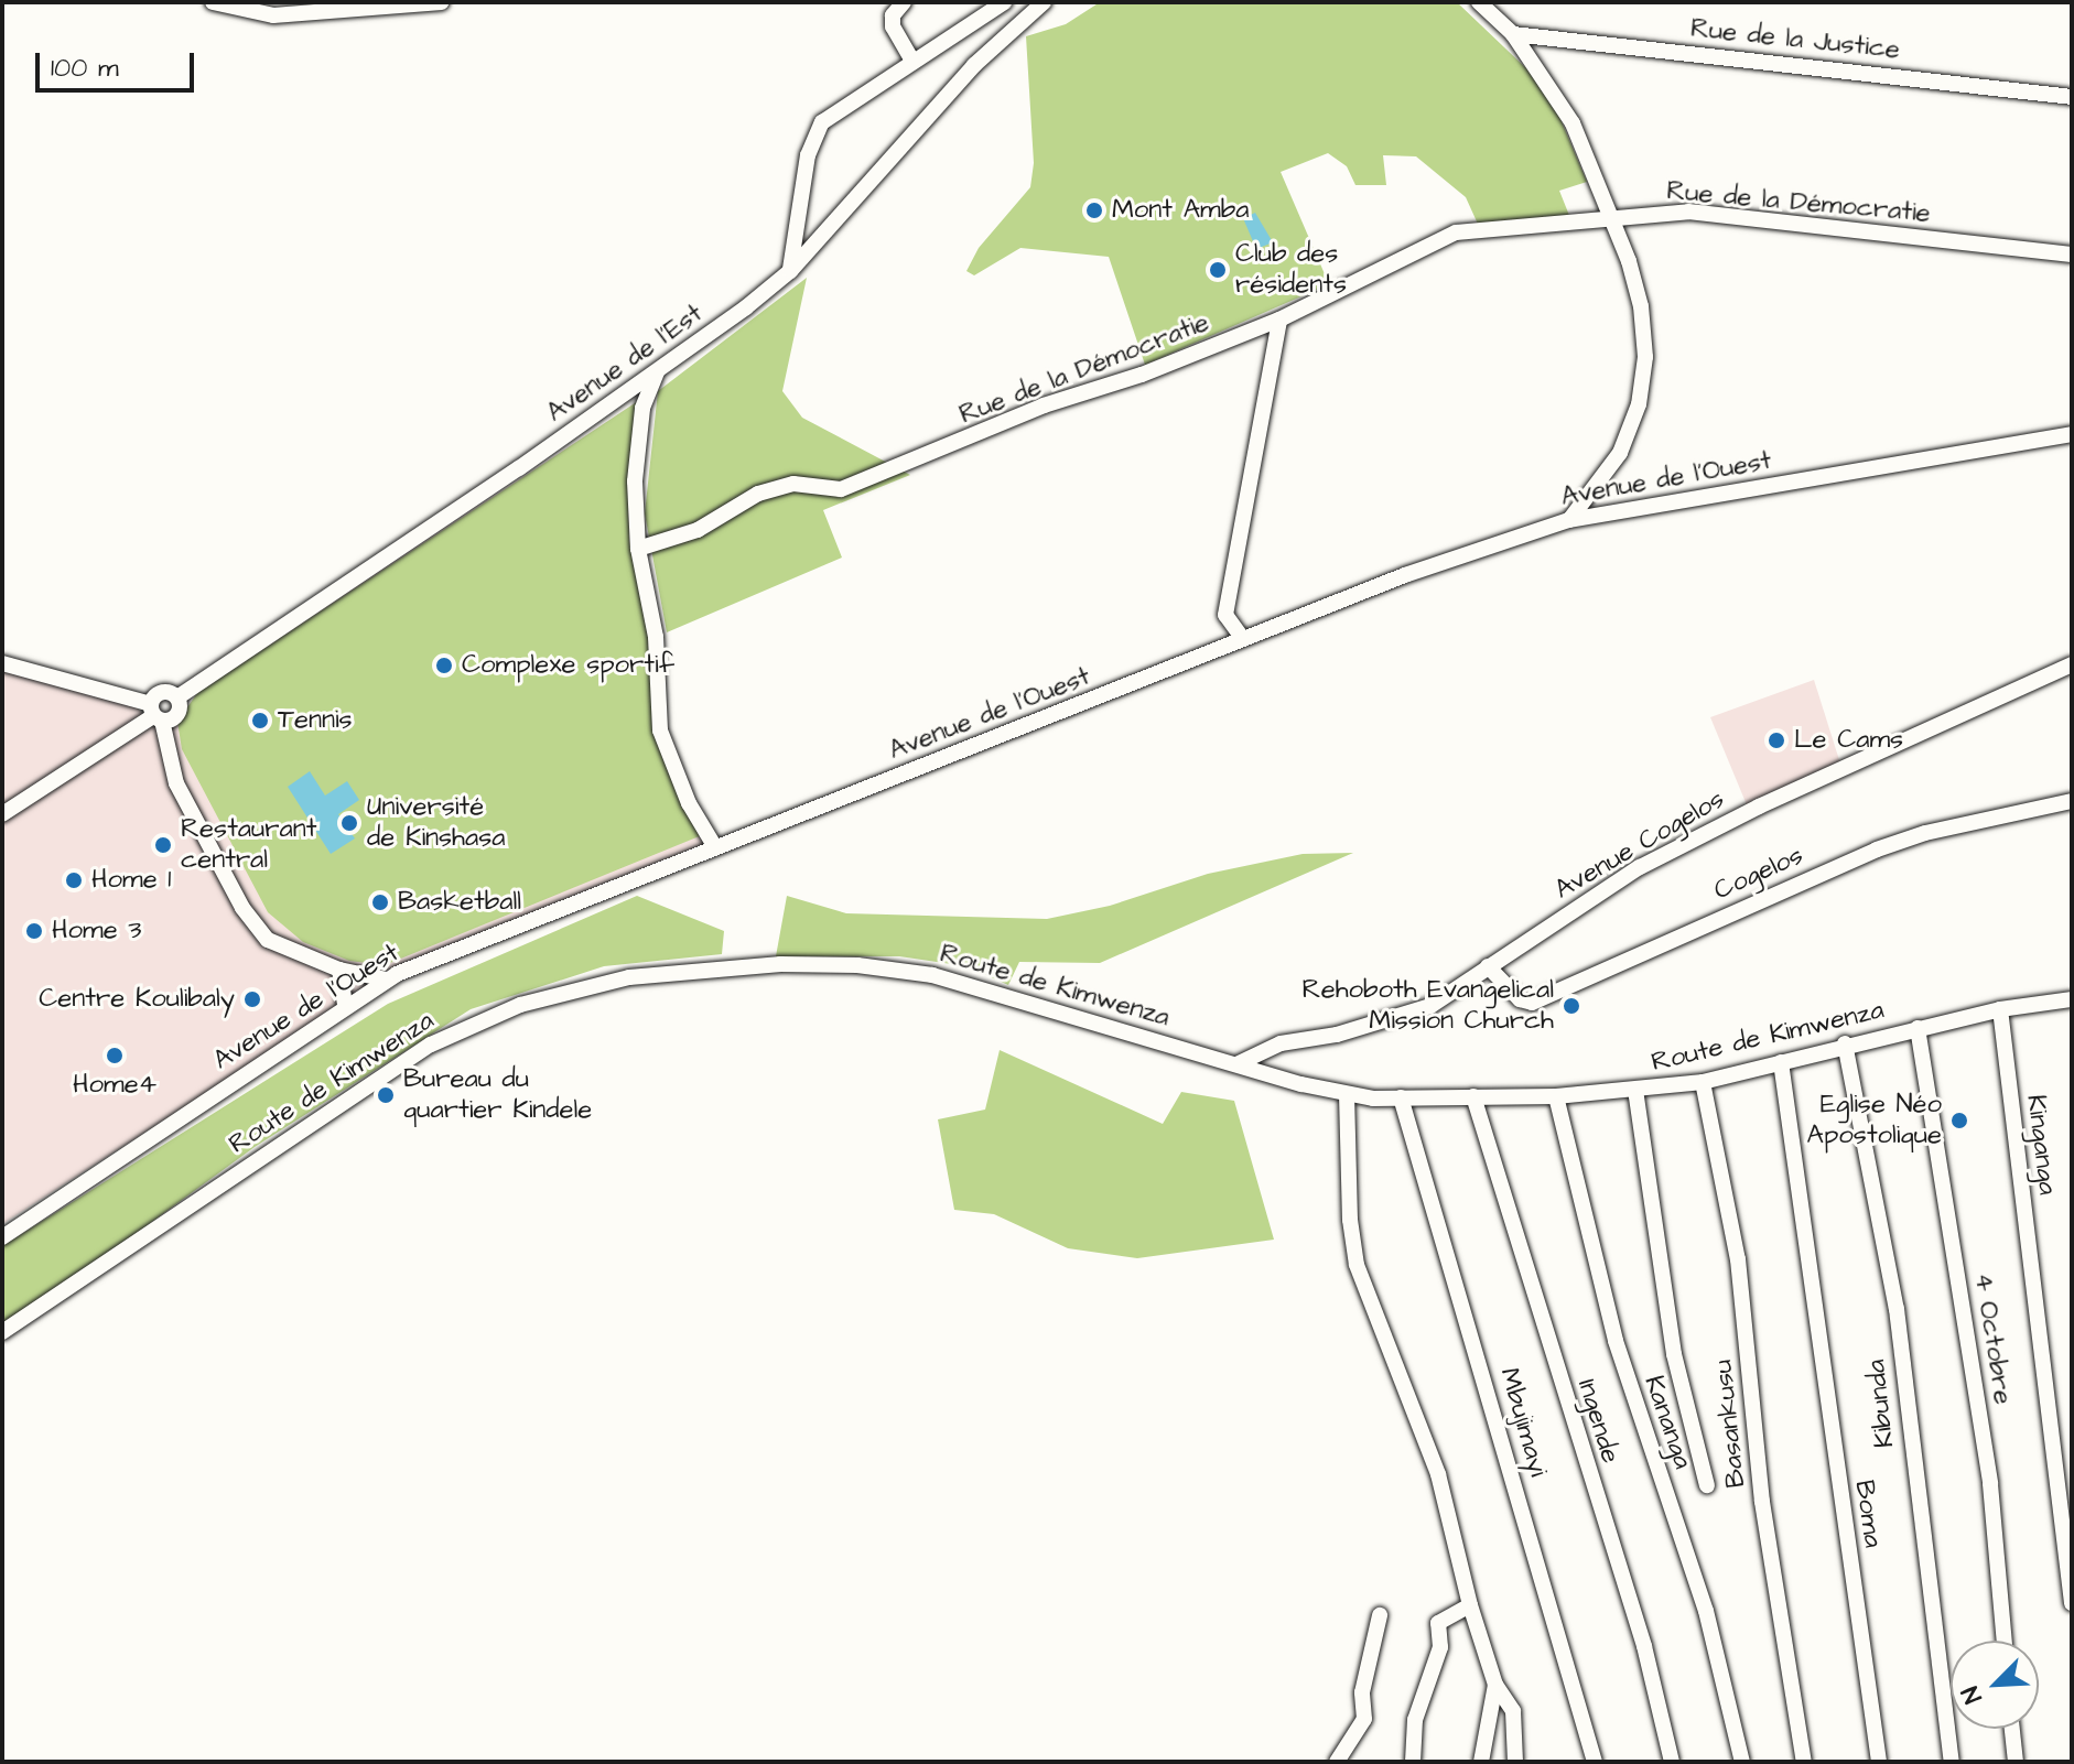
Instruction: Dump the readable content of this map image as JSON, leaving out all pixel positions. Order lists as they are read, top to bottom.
{
  "streets": {
    "street": [
      "Rue de la Justice",
      "Rue de la Démocratie",
      "Avenue de l'Est",
      "Avenue de l'Ouest",
      "Avenue Cogelos",
      "Cogelos",
      "Route de Kimwenza",
      "Kinganga",
      "4 Octobre",
      "Kibunda",
      "Ingende",
      "Mbujimayi",
      "Kananga",
      "Basankusu",
      "Boma"
    ]
  },
  "crossings": [
    ["Avenue Cogelos", "Cogelos"],
    ["Avenue Cogelos", "Route de Kimwenza"],
    ["Route de Kimwenza", "Kinganga"],
    ["Route de Kimwenza", "4 Octobre"],
    ["Route de Kimwenza", "Kibunda"],
    ["Route de Kimwenza", "Ingende"],
    ["Route de Kimwenza", "Mbujimayi"],
    ["Route de Kimwenza", "Kananga"],
    ["Route de Kimwenza", "Basankusu"],
    ["Route de Kimwenza", "Boma"]
  ],
  "places": [
    "Mont Amba",
    "Club des résidents",
    "Complexe sportif",
    "Tennis",
    "Le Cams",
    "Université de Kinshasa",
    "Restaurant central",
    "Home 1",
    "Basketball",
    "Home 3",
    "Centre Koulibaly",
    "Rehoboth Evangelical Mission Church",
    "Home4",
    "Bureau du quartier Kindele",
    "Eglise Néo Apostolique"
  ],
  "scale_bar": "100 m",
  "north": "bottom left"
}
